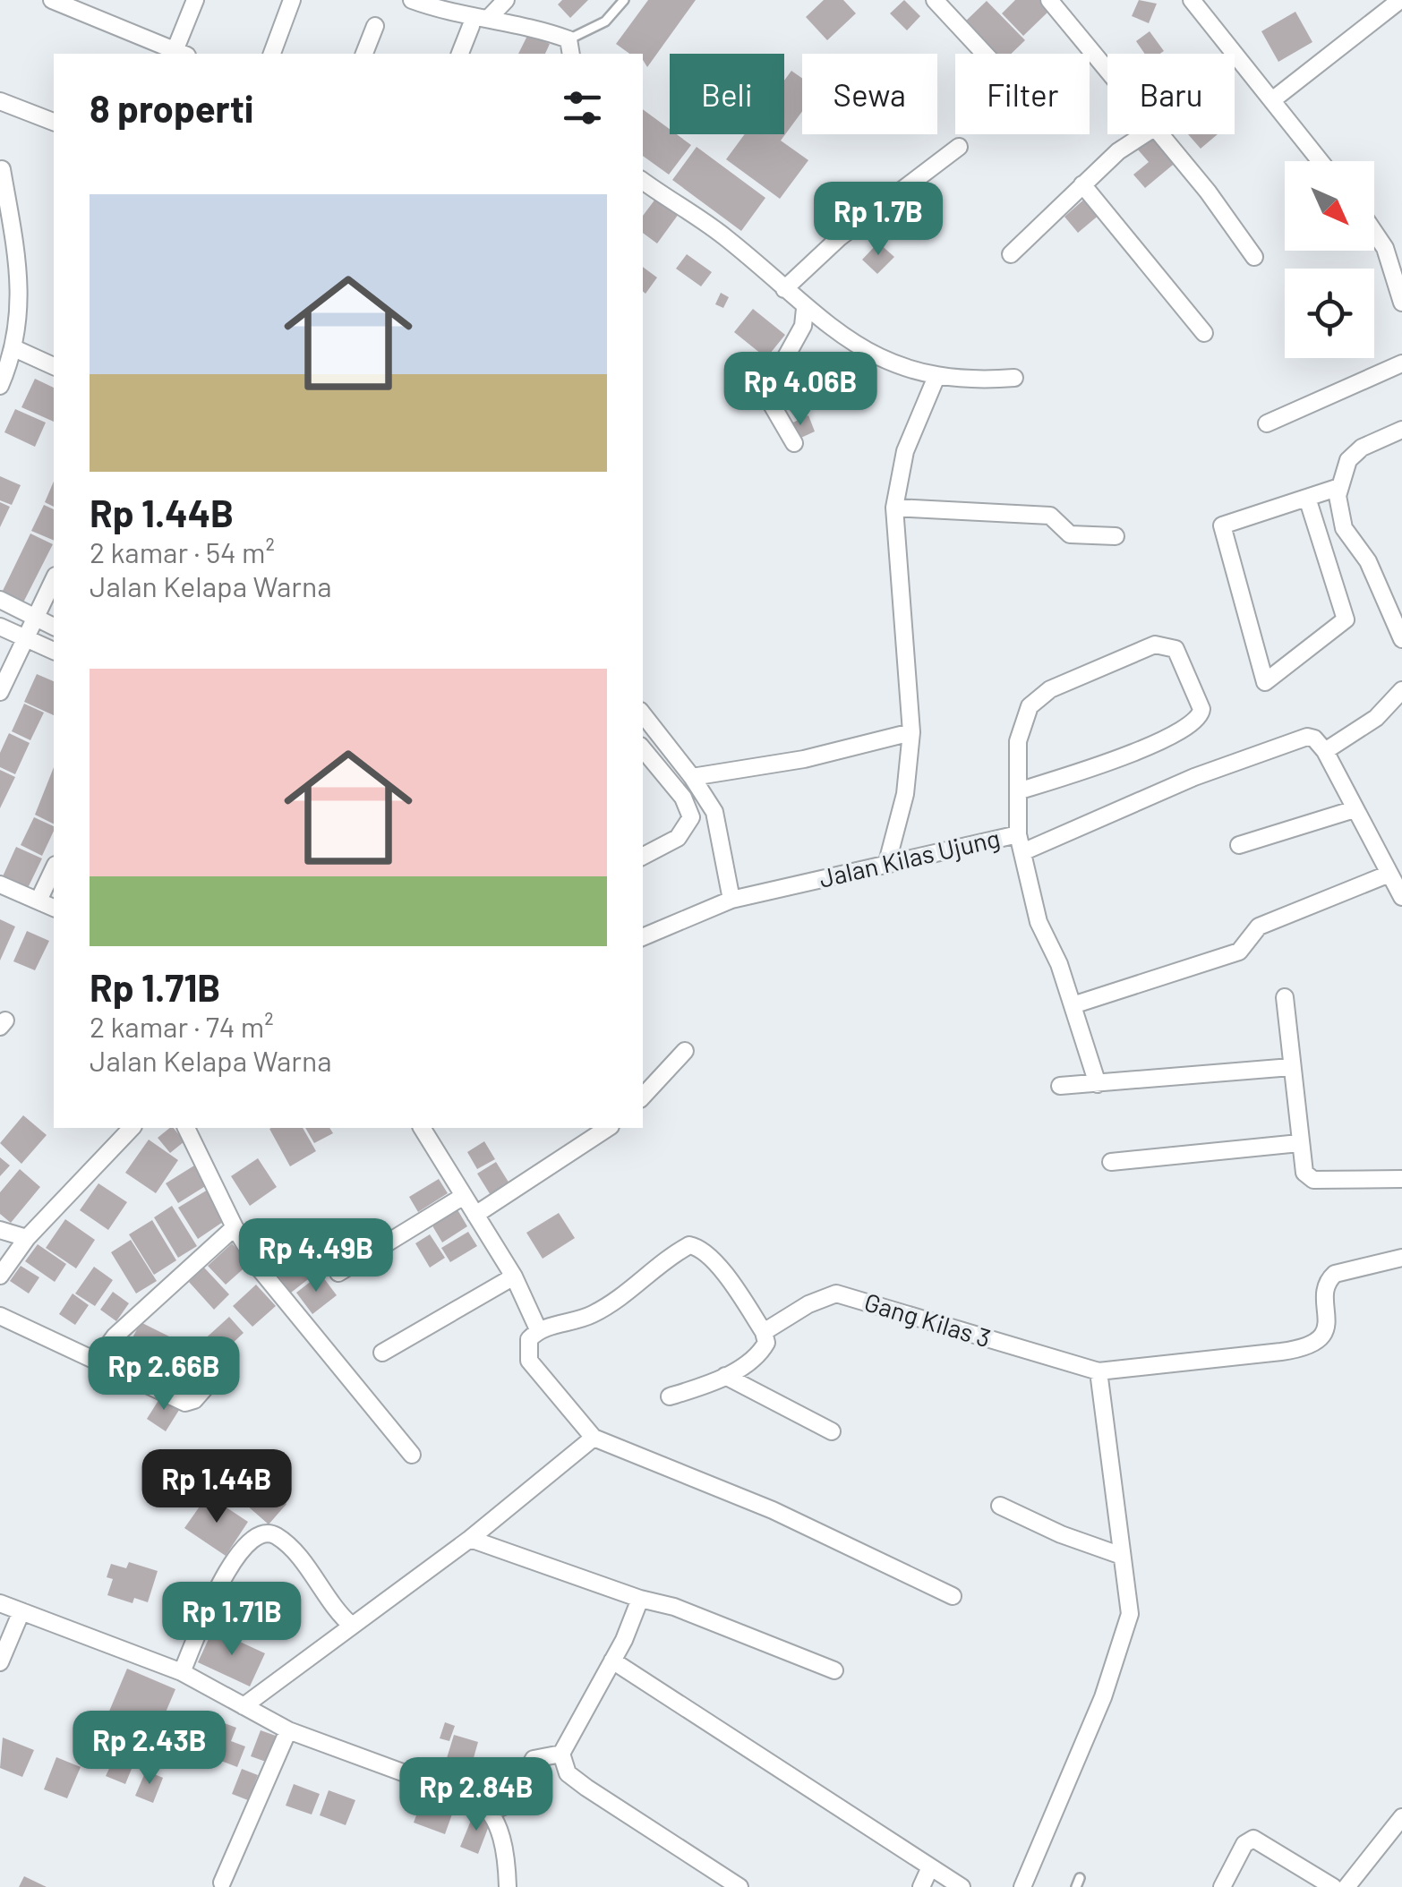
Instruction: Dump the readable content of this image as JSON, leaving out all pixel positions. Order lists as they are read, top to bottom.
{
  "streets": {
    "street": ["Jalan Kilas Ujung", "Gang Kilas 3"]
  },
  "north": "bottom right",
  "page": {
    "chip": [
      "Beli",
      "Sewa",
      "Filter",
      "Baru"
    ],
    "heading": "8 properti",
    "list": [
      {
        "name": "Rp 1.44B",
        "note": "2 kamar · 54 m² · Jalan Kelapa Warna"
      },
      {
        "name": "Rp 1.71B",
        "note": "2 kamar · 74 m² · Jalan Kelapa Warna"
      }
    ],
    "price": [
      "Rp 1.7B",
      "Rp 4.06B",
      "Rp 4.49B",
      "Rp 2.66B",
      "Rp 1.44B",
      "Rp 1.71B",
      "Rp 2.43B",
      "Rp 2.84B"
    ]
  }
}
